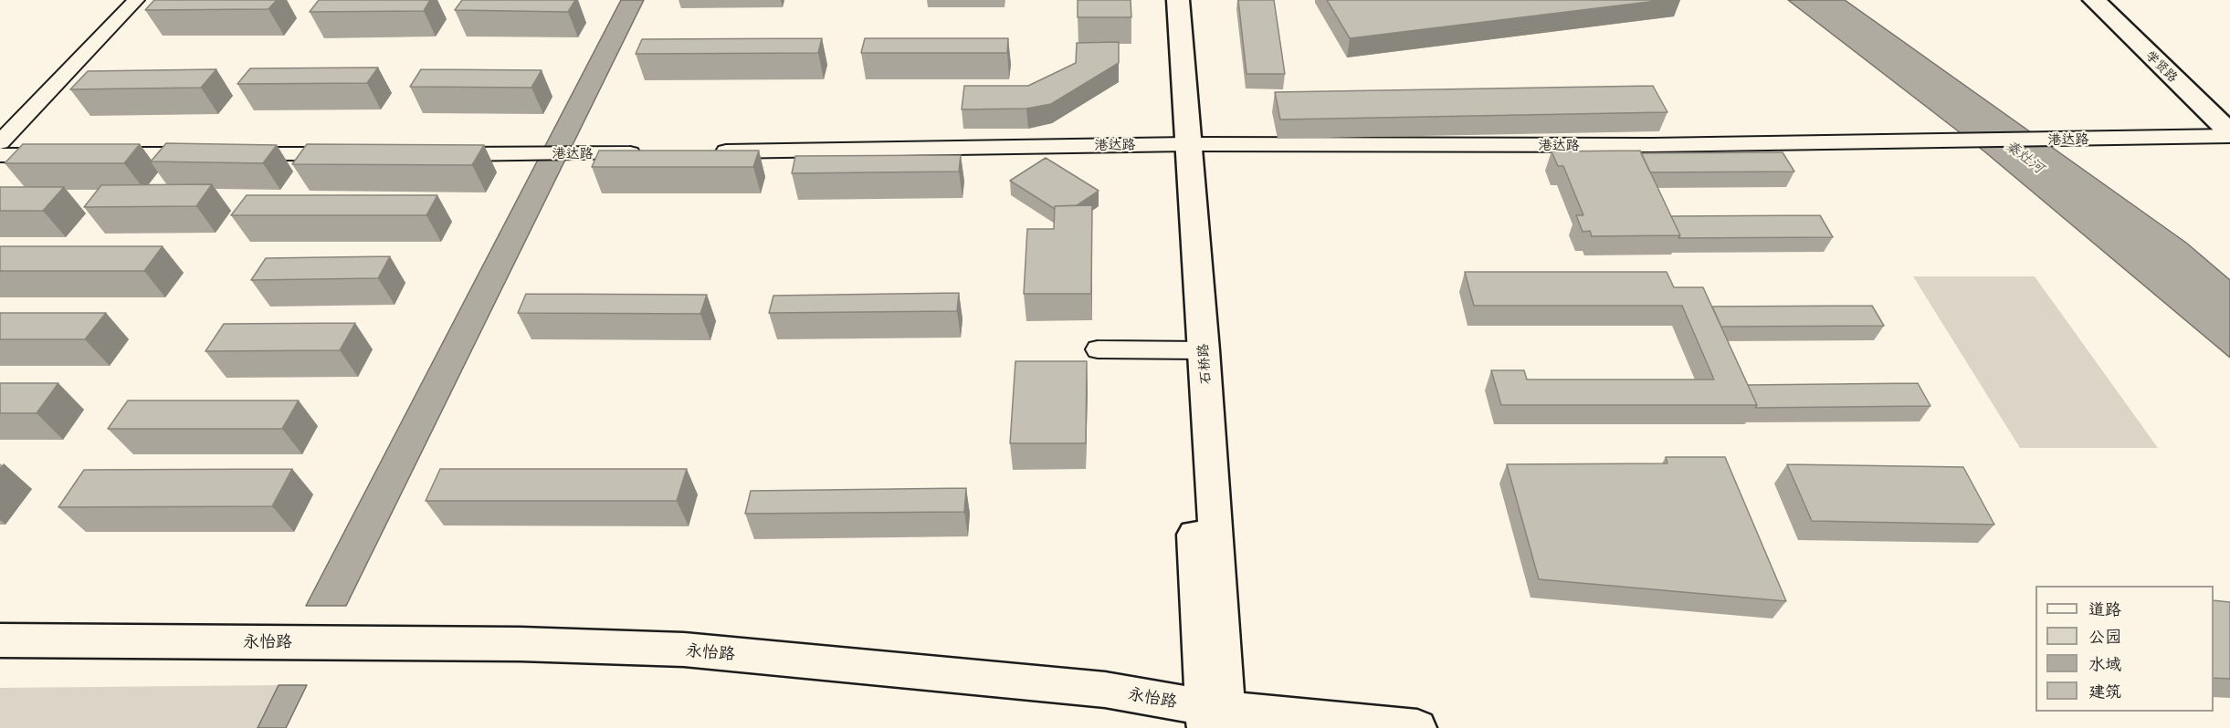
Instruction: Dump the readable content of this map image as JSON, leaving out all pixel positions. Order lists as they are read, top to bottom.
{
  "streets": {
    "street": [
      "学贤路",
      "港达路",
      "石桥路",
      "永怡路"
    ]
  },
  "crossings": [
    ["学贤路", "港达路"],
    ["港达路", "石桥路"],
    ["石桥路", "永怡路"]
  ],
  "water": ["秦灶河"],
  "legend": [
    "道路",
    "公园",
    "水域",
    "建筑"
  ]
}
